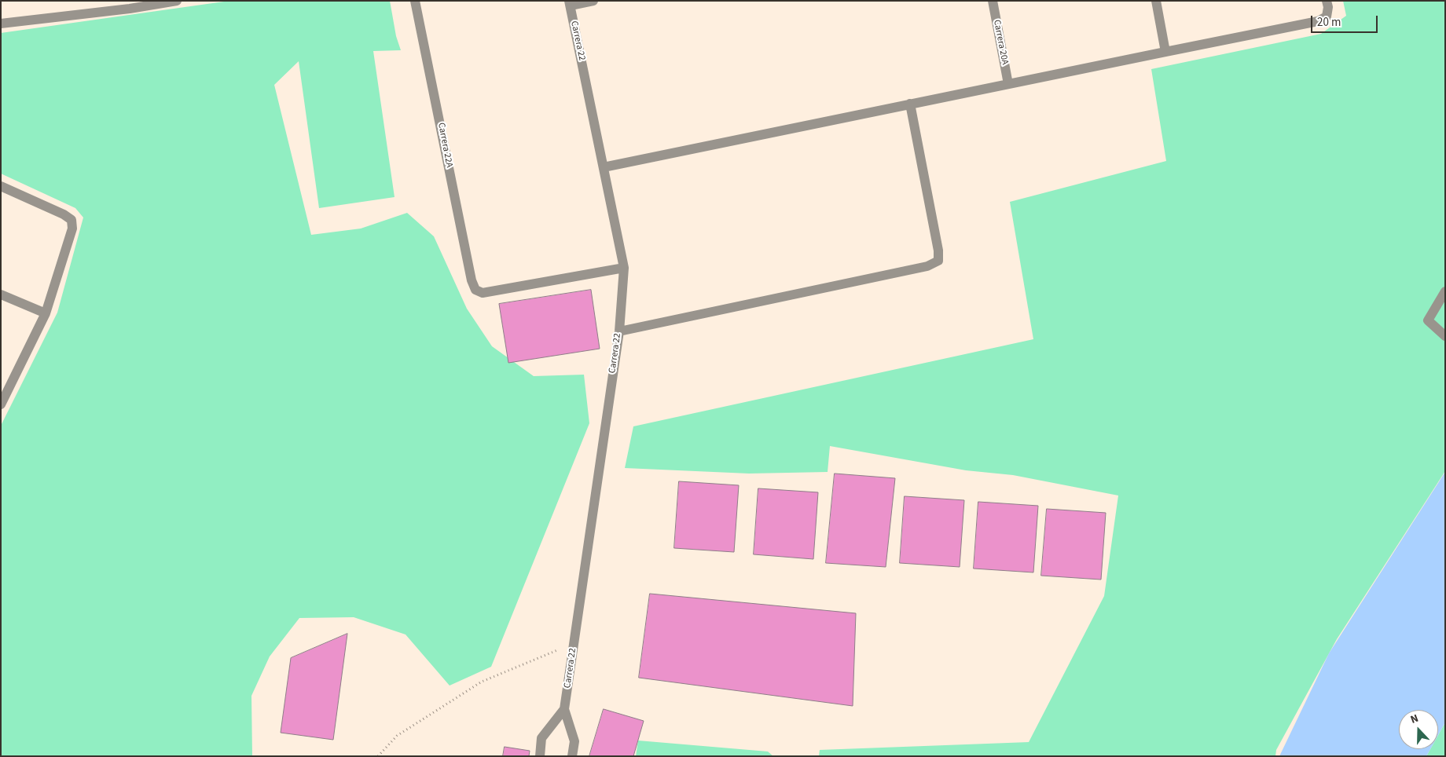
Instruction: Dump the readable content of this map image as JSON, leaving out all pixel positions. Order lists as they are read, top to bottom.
{
  "streets": {
    "street": ["Carrera 22", "Carrera 20A", "Carrera 22A"]
  },
  "crossings": [
    ["Carrera 22", "Carrera 22A"]
  ],
  "scale_bar": "20 m",
  "north": "top"
}
